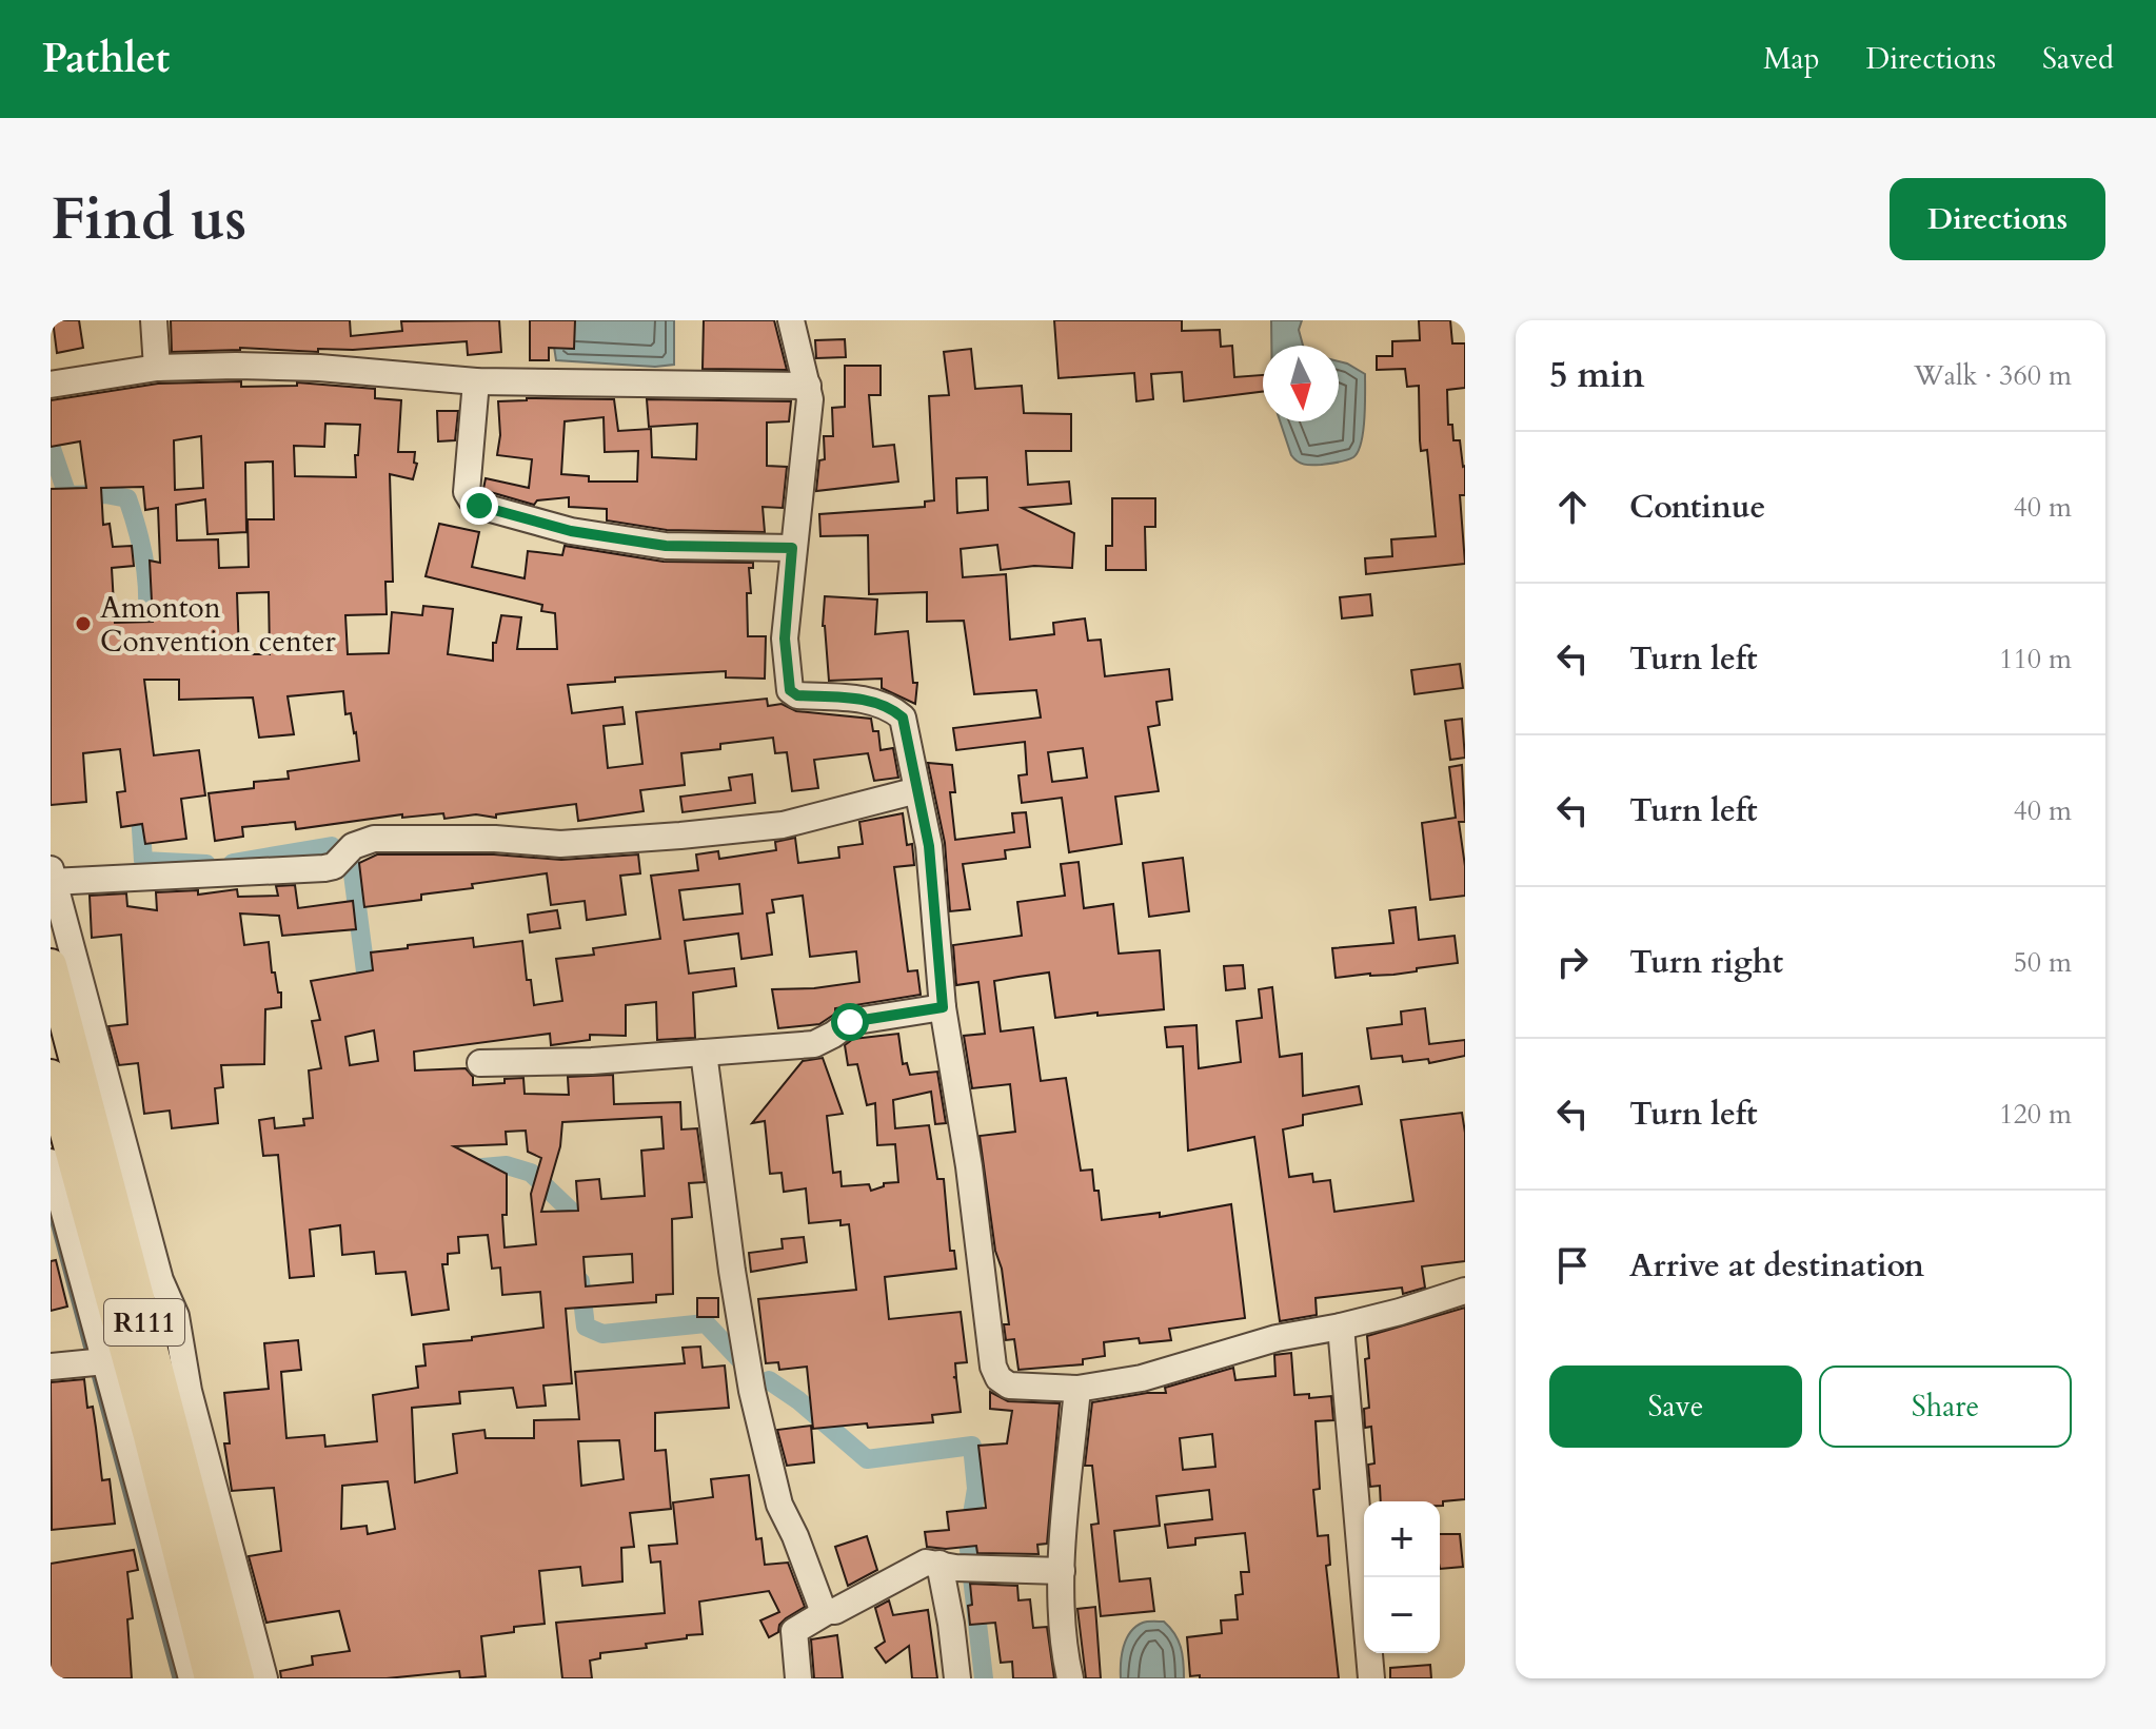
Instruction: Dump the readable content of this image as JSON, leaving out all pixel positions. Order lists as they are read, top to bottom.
{
  "streets": {
    "main road": ["R111"]
  },
  "places": ["Amonton Convention center"],
  "north": "bottom",
  "page": {
    "header": "Pathlet",
    "nav": ["Map", "Directions", "Saved"],
    "buttons": [
      "Directions",
      ["Save", "Share"]
    ],
    "title": "Find us",
    "heading": ["5 min", "Walk · 360 m"],
    "list": [
      ["Continue", "40 m"],
      ["Turn left", "110 m"],
      ["Turn left", "40 m"],
      ["Turn right", "50 m"],
      ["Turn left", "120 m"],
      "Arrive at destination"
    ],
    "map_buttons": ["+", "−"]
  }
}
